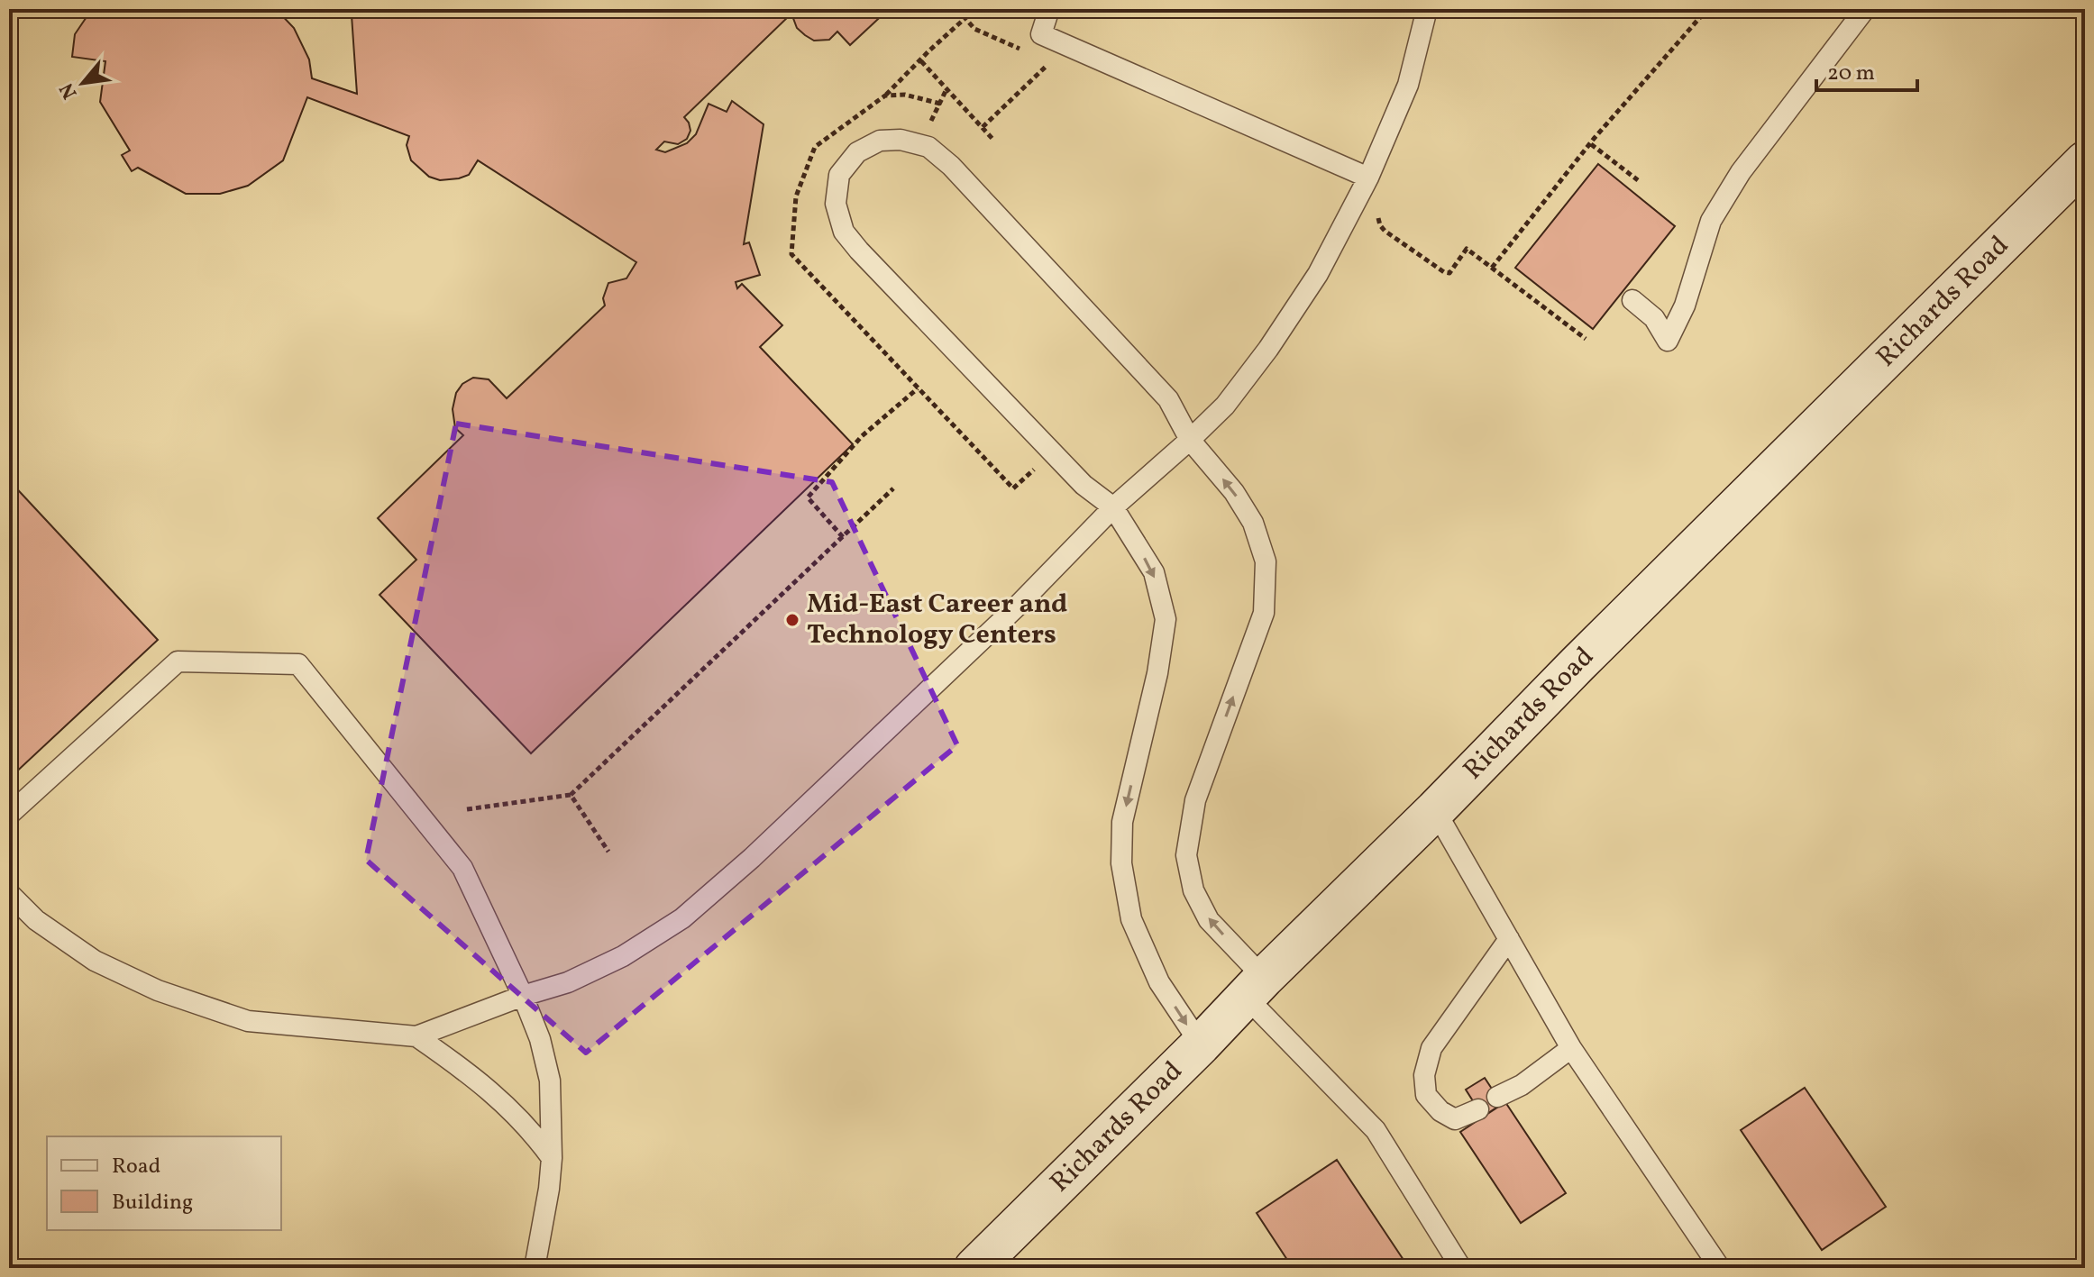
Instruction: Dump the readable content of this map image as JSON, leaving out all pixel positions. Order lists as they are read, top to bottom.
{
  "streets": {
    "street": ["Richards Road"]
  },
  "places": ["Mid-East Career and Technology Centers"],
  "legend": ["Road", "Building"],
  "scale_bar": "20 m",
  "north": "bottom left"
}
